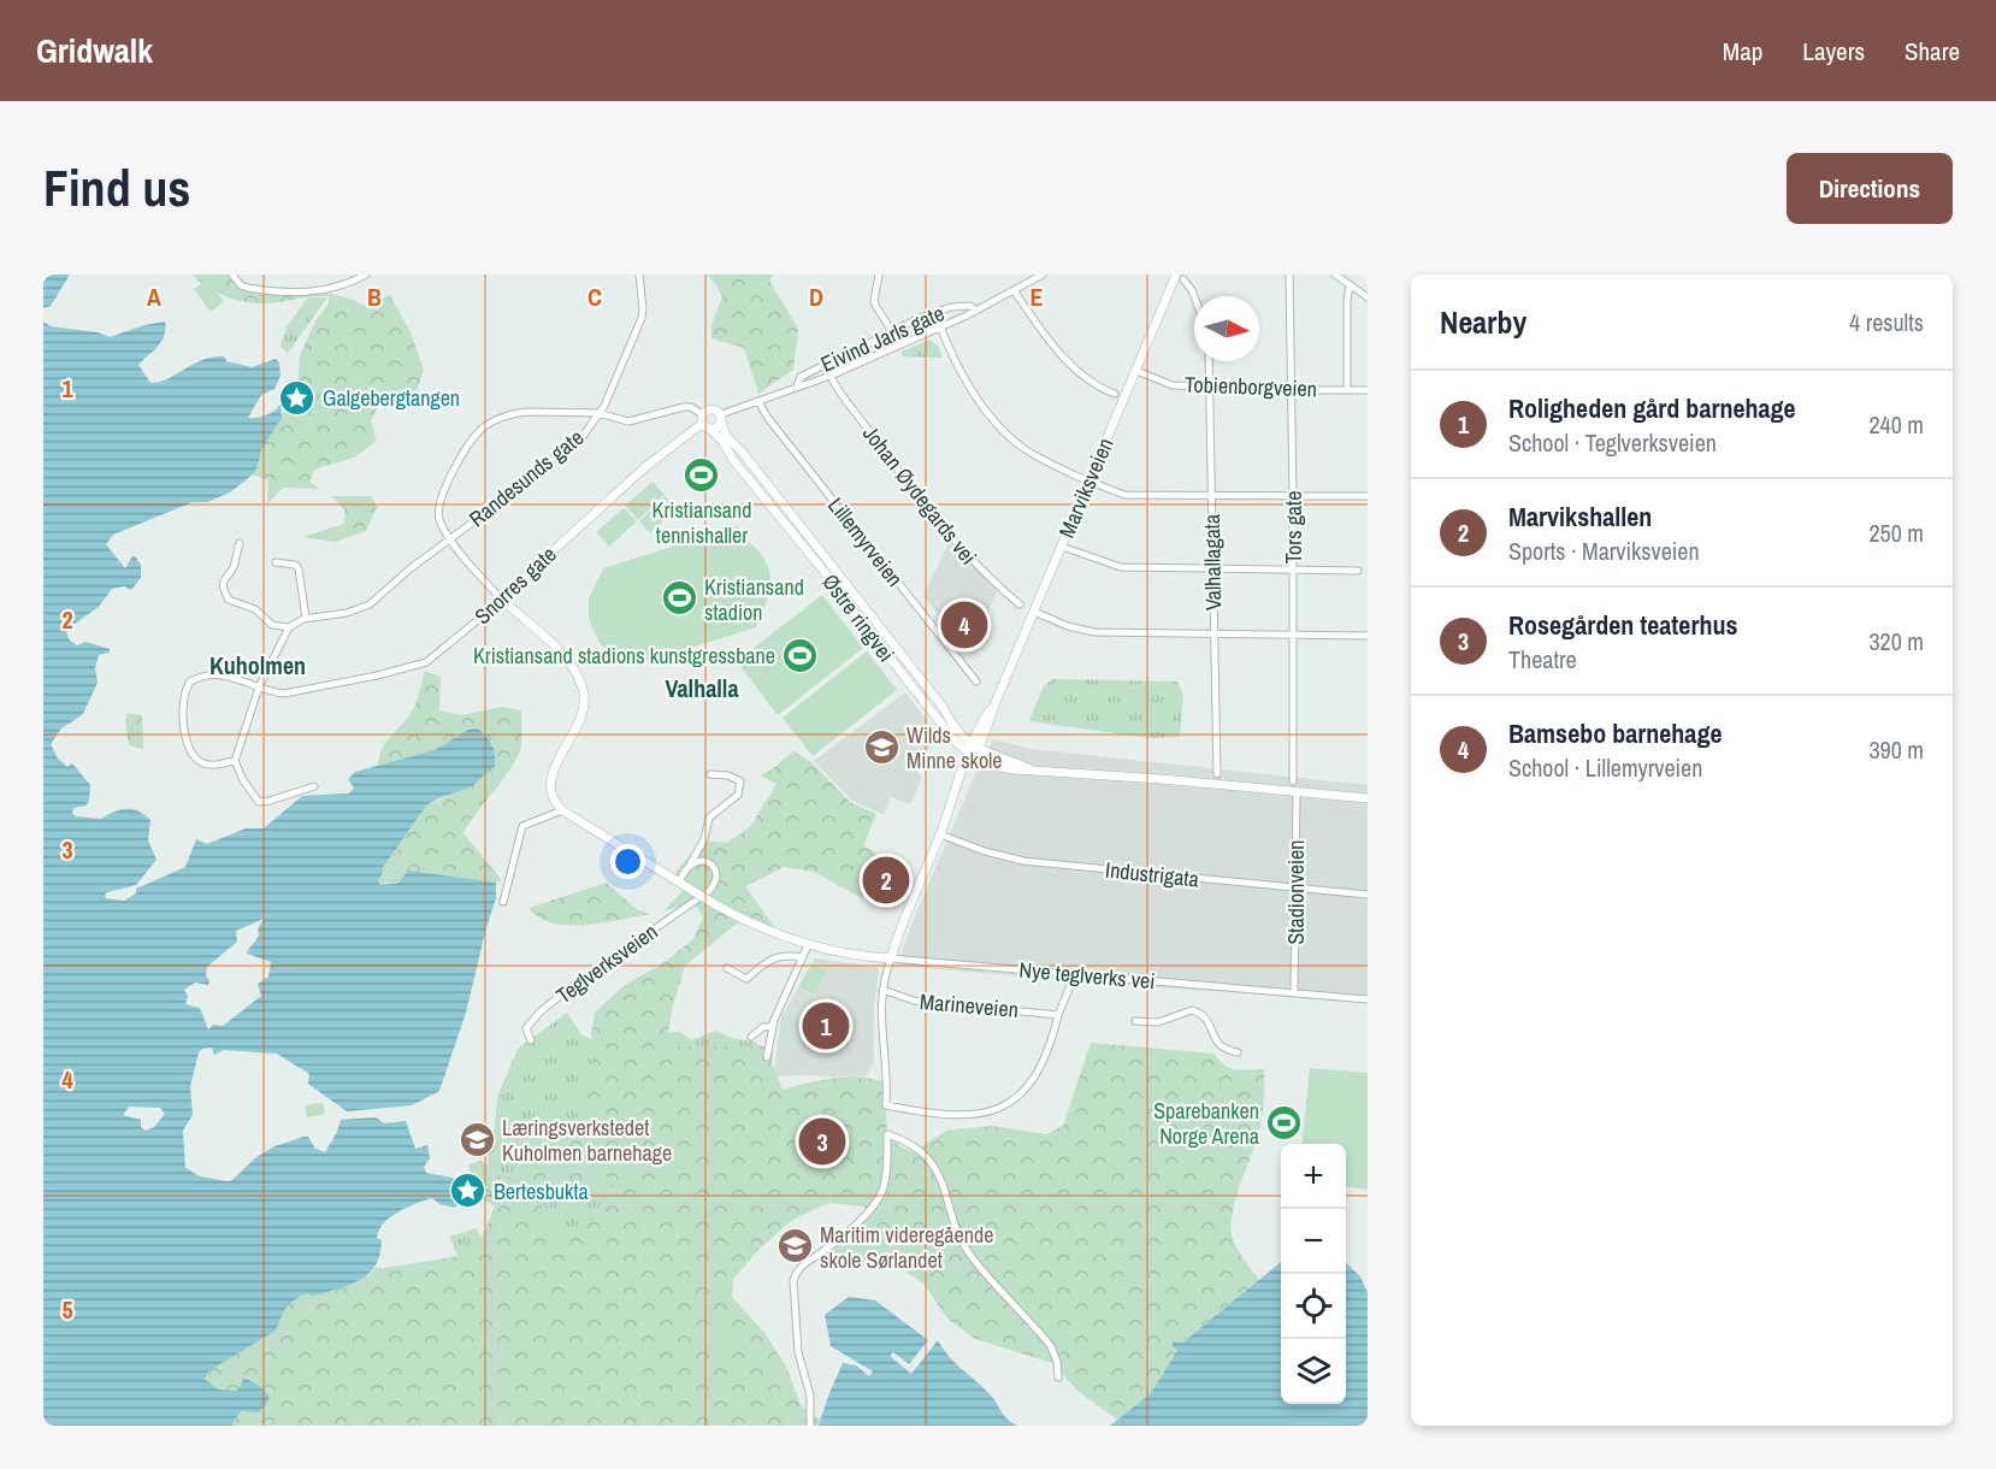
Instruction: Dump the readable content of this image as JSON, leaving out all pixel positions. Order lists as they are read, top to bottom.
{
  "streets": {
    "street": [
      "Eivind Jarls gate",
      "Tobienborgveien",
      "Randesunds gate",
      "Marviksveien",
      "Johan Øydegards vei",
      "Tors gate",
      "Lillemyrveien",
      "Valhallagata",
      "Snorres gate",
      "Østre ringvei",
      "Industrigata",
      "Stadionveien",
      "Teglverksveien",
      "Nye teglverks vei",
      "Marineveien"
    ]
  },
  "crossings": [
    ["Eivind Jarls gate", "Johan Øydegards vei"],
    ["Eivind Jarls gate", "Lillemyrveien"],
    ["Eivind Jarls gate", "Snorres gate"],
    ["Eivind Jarls gate", "Østre ringvei"],
    ["Tobienborgveien", "Marviksveien"],
    ["Tobienborgveien", "Tors gate"],
    ["Tobienborgveien", "Valhallagata"],
    ["Marviksveien", "Østre ringvei"],
    ["Marviksveien", "Industrigata"],
    ["Marviksveien", "Nye teglverks vei"],
    ["Marviksveien", "Marineveien"],
    ["Snorres gate", "Østre ringvei"],
    ["Østre ringvei", "Stadionveien"],
    ["Industrigata", "Stadionveien"],
    ["Stadionveien", "Nye teglverks vei"]
  ],
  "districts": ["Kuholmen", "Valhalla"],
  "places": {
    "place": ["Galgebergtangen", "Bertesbukta"],
    "sports": [
      "Kristiansand tennishaller",
      "Kristiansand stadion",
      "Kristiansand stadions kunstgressbane",
      "Sparebanken Norge Arena"
    ],
    "school or university": ["Wilds Minne skole", "Læringsverkstedet Kuholmen barnehage", "Maritim videregående skole Sørlandet"]
  },
  "north": "right",
  "page": {
    "header": "Gridwalk",
    "nav": ["Map", "Layers", "Share"],
    "buttons": "Directions",
    "title": "Find us",
    "heading": ["Nearby", "4 results"],
    "list": [
      {
        "mark": "1",
        "name": "Roligheden gård barnehage",
        "note": "School · Teglverksveien",
        "value": "240 m"
      },
      {
        "mark": "2",
        "name": "Marvikshallen",
        "note": "Sports · Marviksveien",
        "value": "250 m"
      },
      {
        "mark": "3",
        "name": "Rosegården teaterhus",
        "note": "Theatre",
        "value": "320 m"
      },
      {
        "mark": "4",
        "name": "Bamsebo barnehage",
        "note": "School · Lillemyrveien",
        "value": "390 m"
      }
    ],
    "pins": [
      "4",
      "2",
      "1",
      "3"
    ],
    "map_buttons": ["+", "−"]
  },
  "grid": {
    "columns": [
      "A",
      "B",
      "C",
      "D",
      "E"
    ],
    "rows": [
      "1",
      "2",
      "3",
      "4",
      "5"
    ]
  }
}
